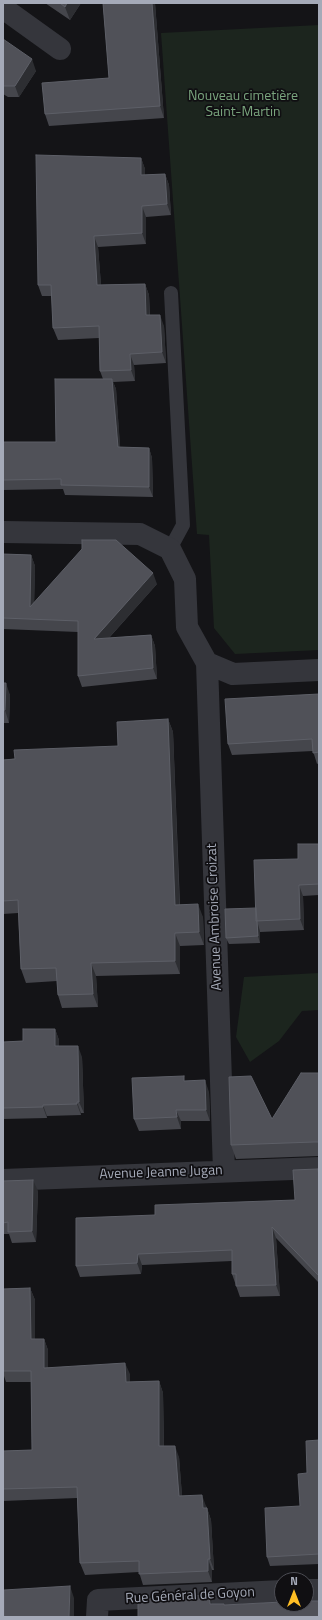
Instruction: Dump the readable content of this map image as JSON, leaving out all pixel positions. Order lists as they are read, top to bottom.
{
  "streets": {
    "street": ["Avenue Ambroise Croizat", "Avenue Jeanne Jugan", "Rue Général de Goyon"]
  },
  "crossings": [
    ["Avenue Ambroise Croizat", "Avenue Jeanne Jugan"]
  ],
  "parks": ["Nouveau cimetière Saint-Martin"],
  "north": "top"
}
